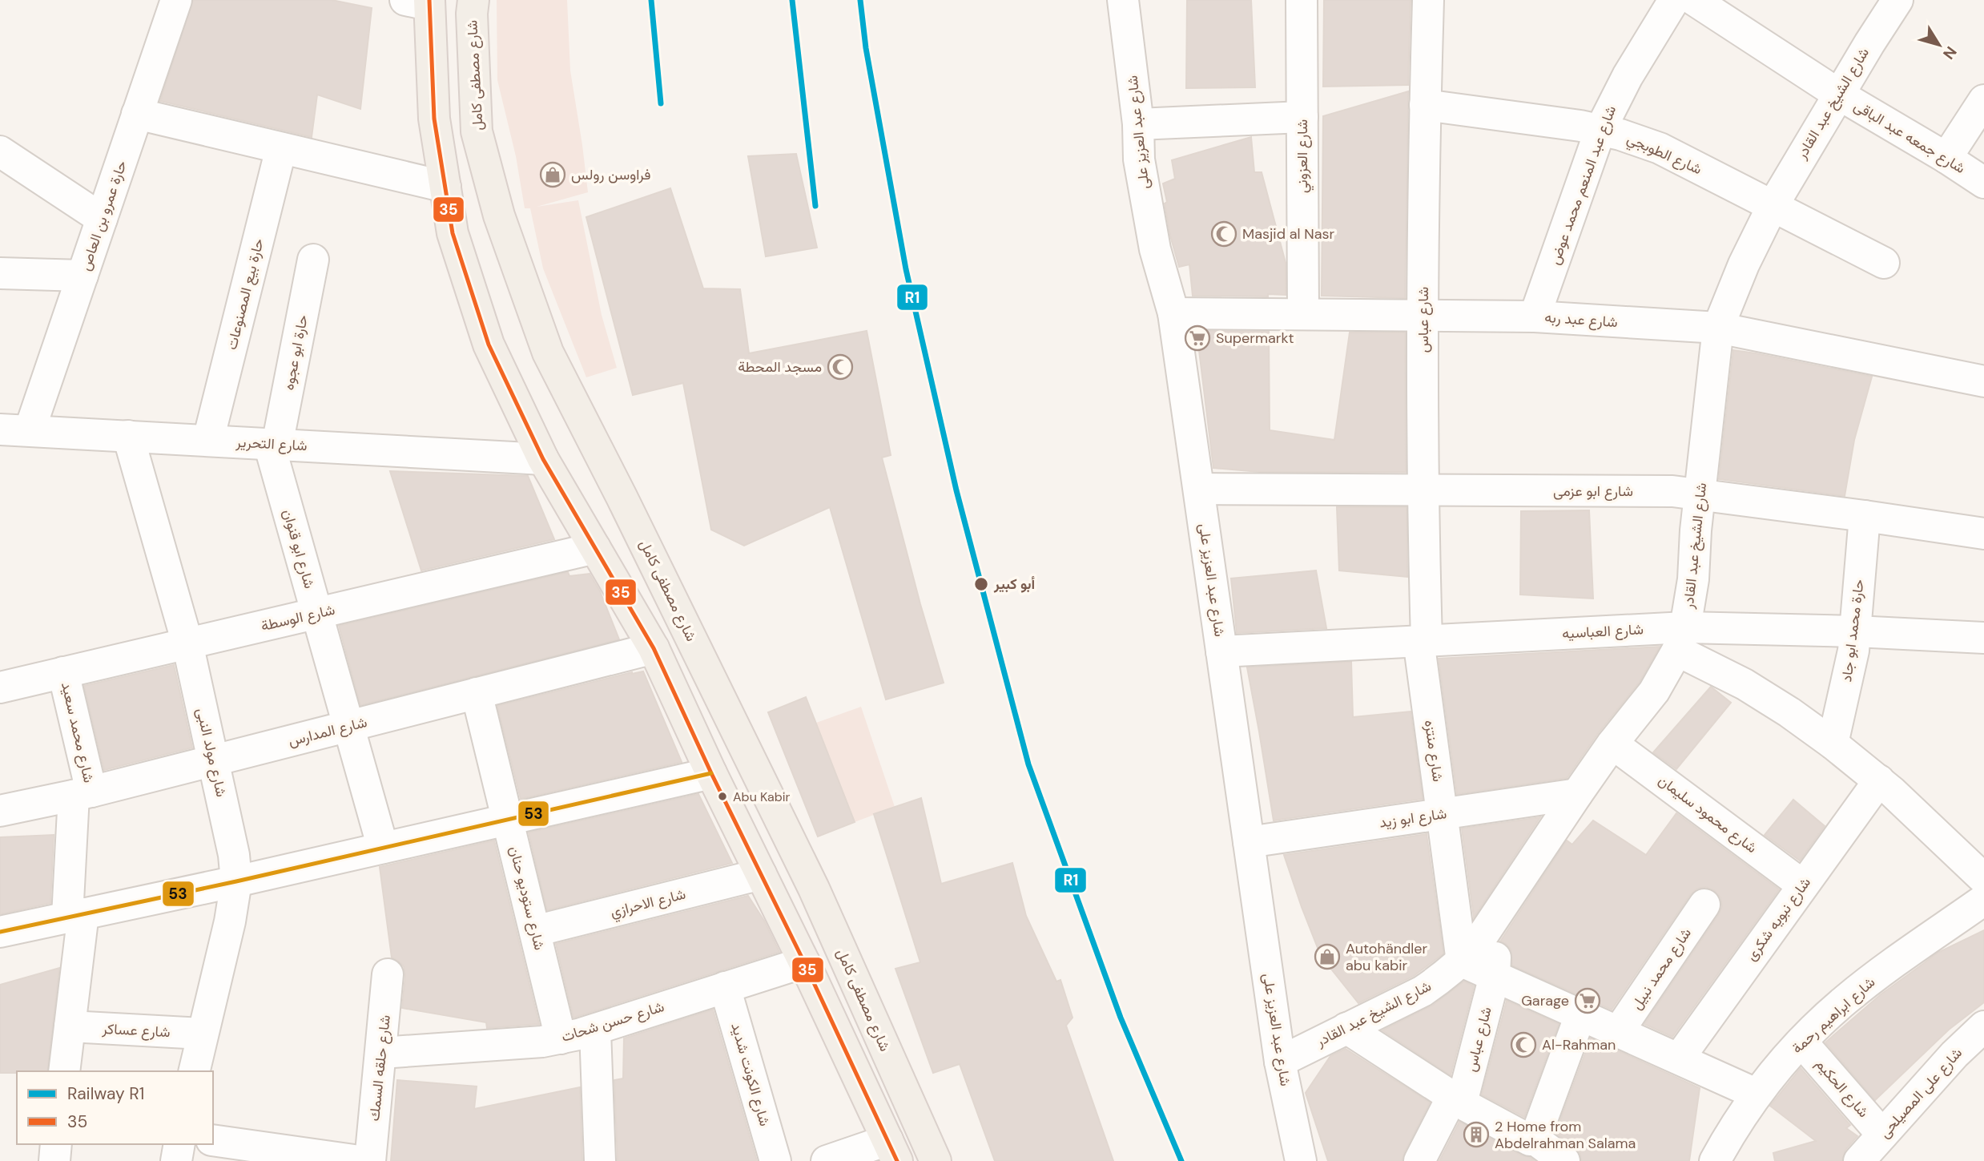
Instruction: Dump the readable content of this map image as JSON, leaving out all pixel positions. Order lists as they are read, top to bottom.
{
  "streets": {
    "main road": ["شارع مصطفى كامل"],
    "street": [
      "شارع الشيخ عبد القادر",
      "شارع عبد العزيز على",
      "شارع جمعه عبد الباقى",
      "شارع الطوبجي",
      "شارع العزوني",
      "شارع عبد المنعم محمد عوض",
      "حارة عمرو بن العاص",
      "حارة بيع المصنوعات",
      "شارع عباس",
      "شارع عبد ربه",
      "حارة ابو عجوه",
      "شارع التحرير",
      "شارع ابو عزمى",
      "شارع ابو قنوان",
      "شارع الوسطة",
      "حارة محمد ابو جاد",
      "شارع العباسيه",
      "شارع المدارس",
      "شارع محمد سعيد",
      "شارع منتزه",
      "شارع مولد النبى",
      "شارع محمود سليمان",
      "شارع ابو زيد",
      "شارع ستوديو حنان",
      "شارع الاحرازي",
      "شارع نبويه شكرى",
      "شارع محمد نبيل",
      "شارع ابراهيم رحمة",
      "شارع حسن شحات",
      "شارع عساكر",
      "شارع حلقه السمك",
      "شارع الكونت شديد",
      "شارع الحكيم",
      "شارع على المصيلحى"
    ]
  },
  "crossings": [
    ["شارع الشيخ عبد القادر", "شارع عبد العزيز على"],
    ["شارع الشيخ عبد القادر", "شارع جمعه عبد الباقى"],
    ["شارع الشيخ عبد القادر", "شارع الطوبجي"],
    ["شارع الشيخ عبد القادر", "شارع عباس"],
    ["شارع الشيخ عبد القادر", "شارع عبد ربه"],
    ["شارع الشيخ عبد القادر", "شارع ابو عزمى"],
    ["شارع الشيخ عبد القادر", "شارع العباسيه"],
    ["شارع الشيخ عبد القادر", "شارع منتزه"],
    ["شارع الشيخ عبد القادر", "شارع محمود سليمان"],
    ["شارع الشيخ عبد القادر", "شارع ابو زيد"],
    ["شارع عبد العزيز على", "شارع عبد ربه"],
    ["شارع عبد العزيز على", "شارع ابو عزمى"],
    ["شارع عبد العزيز على", "شارع العباسيه"],
    ["شارع عبد العزيز على", "شارع ابو زيد"],
    ["شارع الطوبجي", "شارع عبد المنعم محمد عوض"],
    ["شارع الطوبجي", "شارع عباس"],
    ["شارع العزوني", "شارع عبد ربه"],
    ["شارع عبد المنعم محمد عوض", "شارع عبد ربه"],
    ["حارة عمرو بن العاص", "شارع التحرير"],
    ["حارة بيع المصنوعات", "شارع التحرير"],
    ["شارع عباس", "شارع عبد ربه"],
    ["شارع عباس", "شارع ابو عزمى"],
    ["شارع عباس", "شارع العباسيه"],
    ["شارع عباس", "شارع منتزه"],
    ["حارة ابو عجوه", "شارع التحرير"],
    ["حارة ابو عجوه", "شارع ابو قنوان"],
    ["شارع التحرير", "شارع ابو قنوان"],
    ["شارع التحرير", "شارع مولد النبى"],
    ["شارع ابو عزمى", "حارة محمد ابو جاد"],
    ["شارع ابو قنوان", "شارع الوسطة"],
    ["شارع ابو قنوان", "شارع المدارس"],
    ["شارع الوسطة", "شارع محمد سعيد"],
    ["شارع الوسطة", "شارع مولد النبى"],
    ["حارة محمد ابو جاد", "شارع العباسيه"],
    ["شارع العباسيه", "شارع منتزه"],
    ["شارع المدارس", "شارع محمد سعيد"],
    ["شارع المدارس", "شارع مولد النبى"],
    ["شارع المدارس", "شارع ستوديو حنان"],
    ["شارع محمد سعيد", "شارع عساكر"],
    ["شارع منتزه", "شارع ابو زيد"],
    ["شارع مولد النبى", "شارع عساكر"],
    ["شارع محمود سليمان", "شارع نبويه شكرى"],
    ["شارع ستوديو حنان", "شارع الاحرازي"],
    ["شارع ستوديو حنان", "شارع حسن شحات"],
    ["شارع ابراهيم رحمة", "شارع الحكيم"],
    ["شارع حسن شحات", "شارع حلقه السمك"],
    ["شارع حسن شحات", "شارع الكونت شديد"],
    ["شارع الحكيم", "شارع على المصيلحى"]
  ],
  "places": {
    "shop": ["فراوسن رولس", "Autohändler abu kabir"],
    "mosque": ["Masjid al Nasr", "مسجد المحطة", "Al-Rahman"],
    "supermarket": ["Supermarkt", "Garage"],
    "other": ["أبو كبير", "Abu Kabir"],
    "building": ["2 Home from Abdelrahman Salama"]
  },
  "lines": ["rail line R1", "transit line 35", "transit line 53"],
  "legend": ["Railway R1", "35"],
  "north": "bottom right"
}
